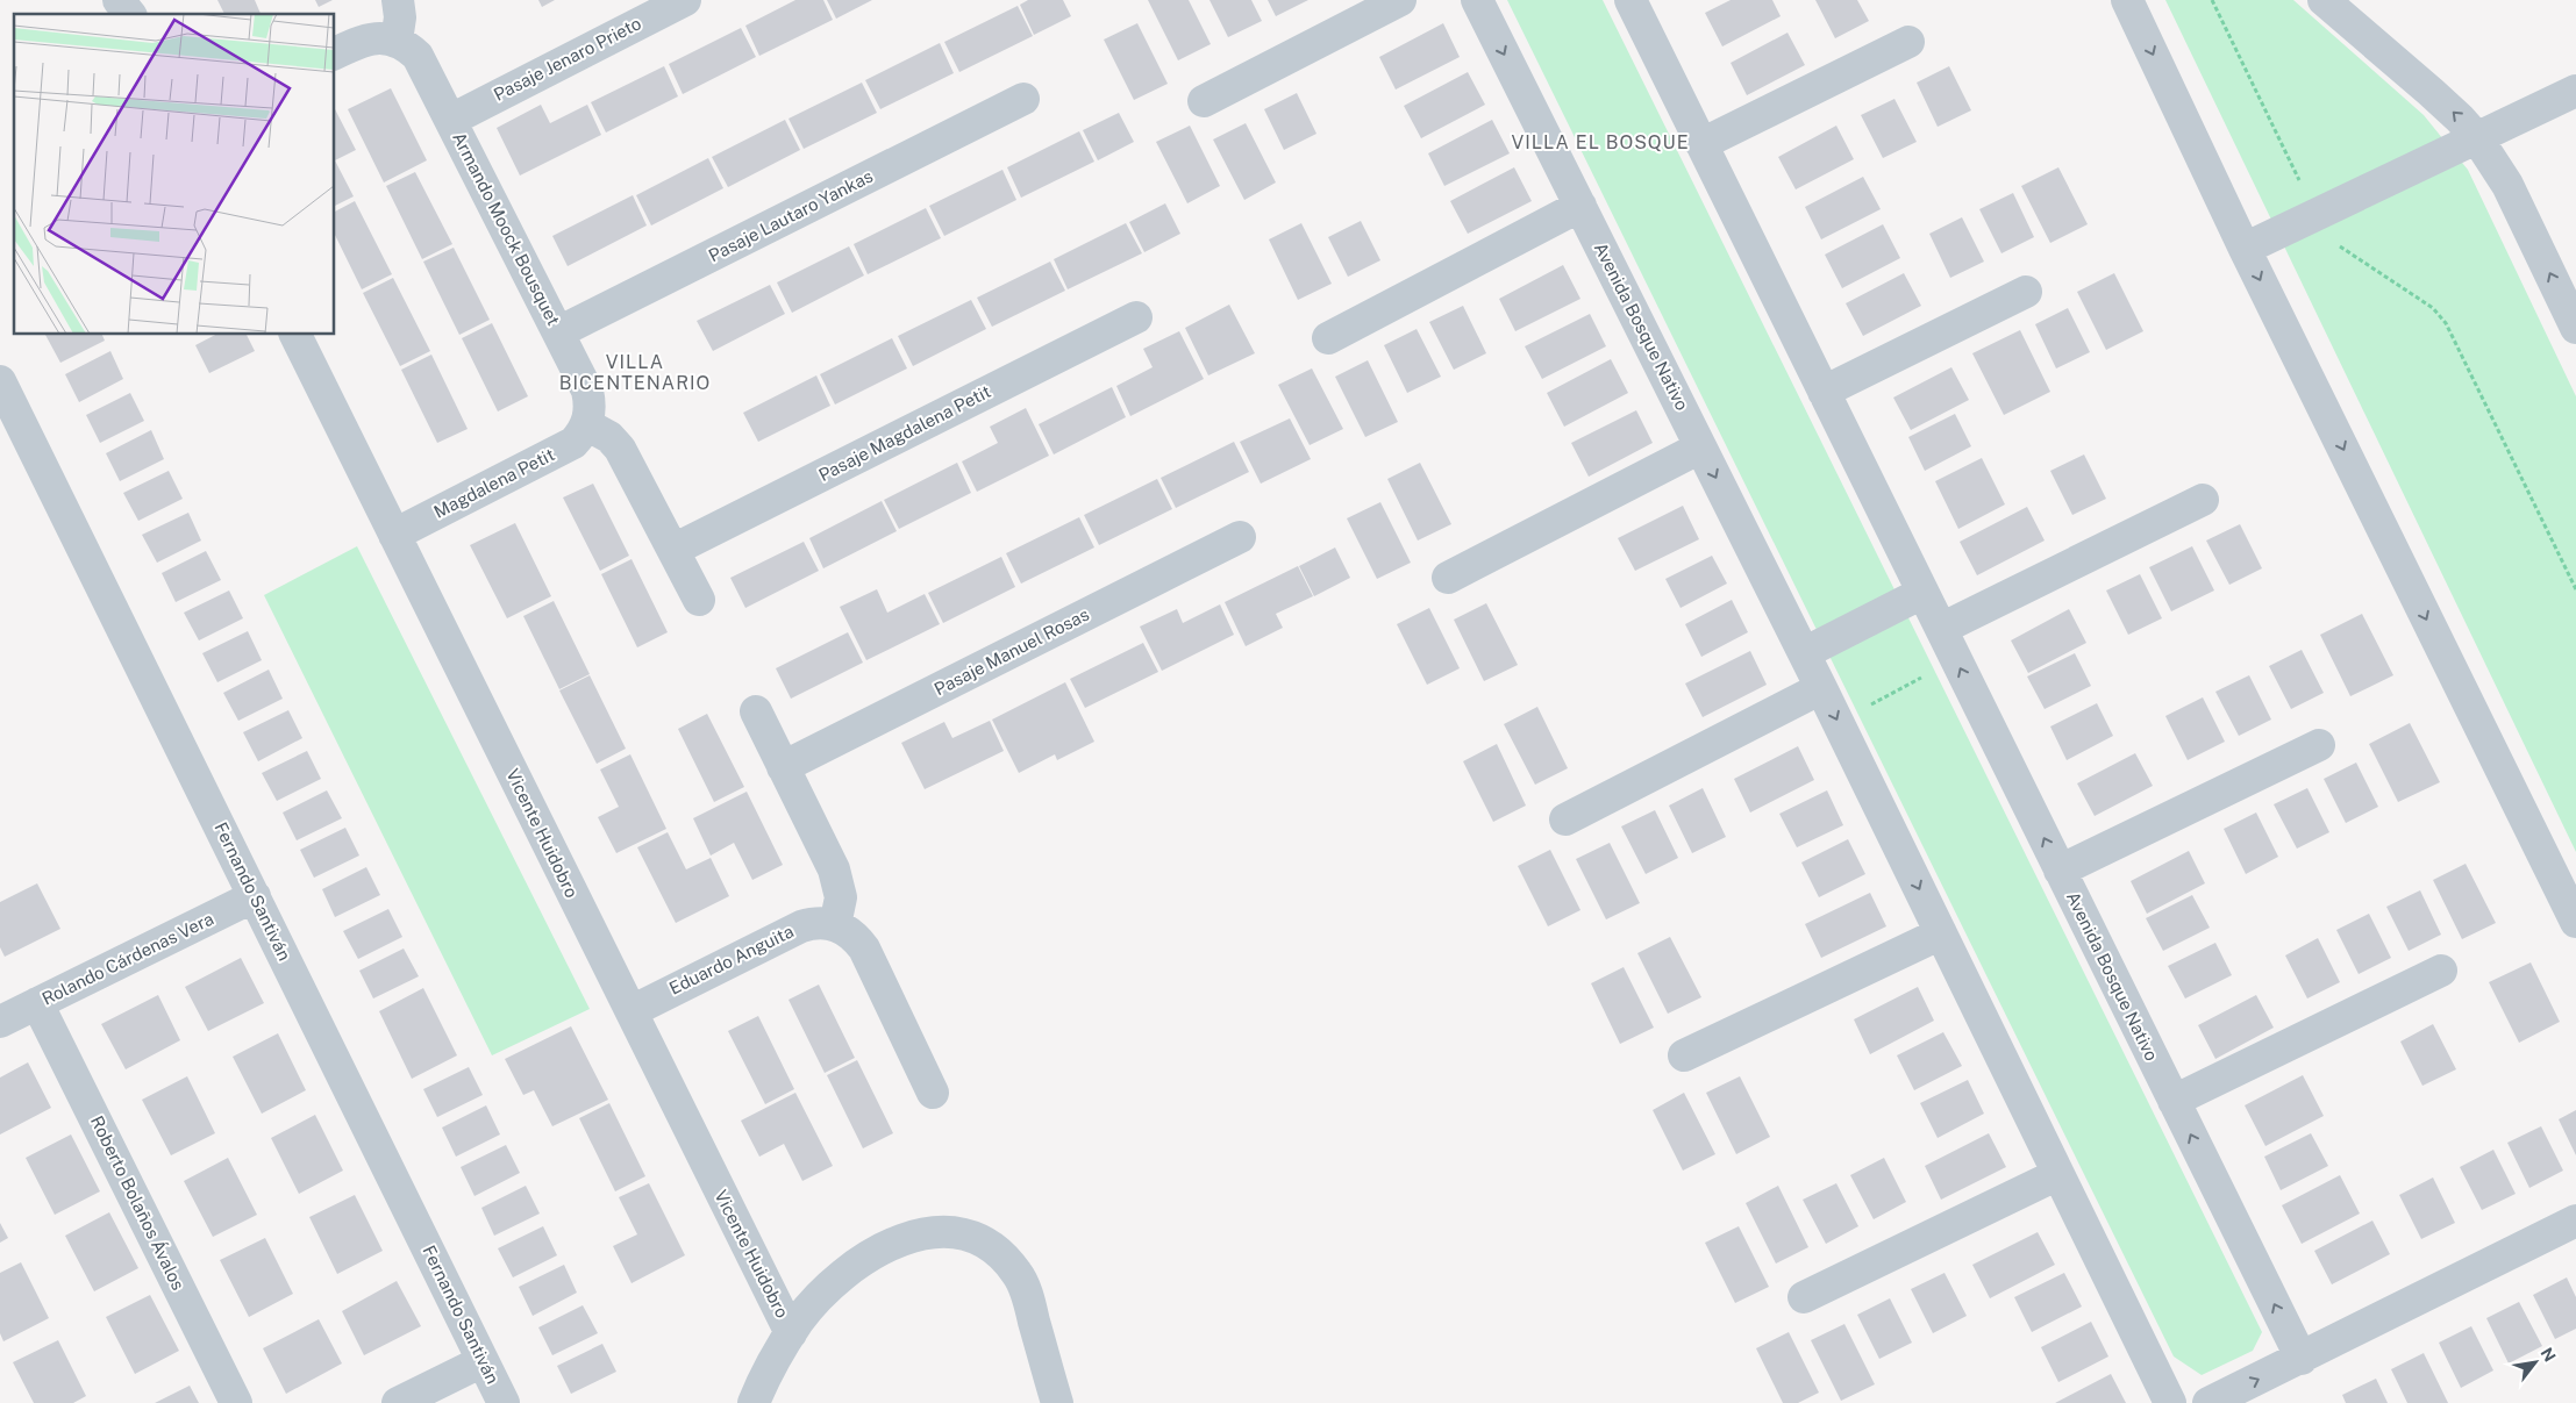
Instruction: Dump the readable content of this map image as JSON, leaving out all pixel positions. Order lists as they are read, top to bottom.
{
  "streets": {
    "street": [
      "Pasaje Jenaro Prieto",
      "Pasaje Lautaro Yankas",
      "Armando Moock Bousquet",
      "Avenida Bosque Nativo",
      "Pasaje Magdalena Petit",
      "Magdalena Petit",
      "Pasaje Manuel Rosas",
      "Vicente Huidobro",
      "Fernando Santiván",
      "Rolando Cárdenas Vera",
      "Eduardo Anguita",
      "Roberto Bolaños Ávalos"
    ]
  },
  "crossings": [
    ["Pasaje Jenaro Prieto", "Armando Moock Bousquet"],
    ["Pasaje Lautaro Yankas", "Armando Moock Bousquet"],
    ["Armando Moock Bousquet", "Magdalena Petit"],
    ["Magdalena Petit", "Vicente Huidobro"],
    ["Vicente Huidobro", "Eduardo Anguita"],
    ["Fernando Santiván", "Rolando Cárdenas Vera"],
    ["Rolando Cárdenas Vera", "Roberto Bolaños Ávalos"]
  ],
  "districts": ["VILLA EL BOSQUE", "VILLA BICENTENARIO"],
  "north": "top right"
}
